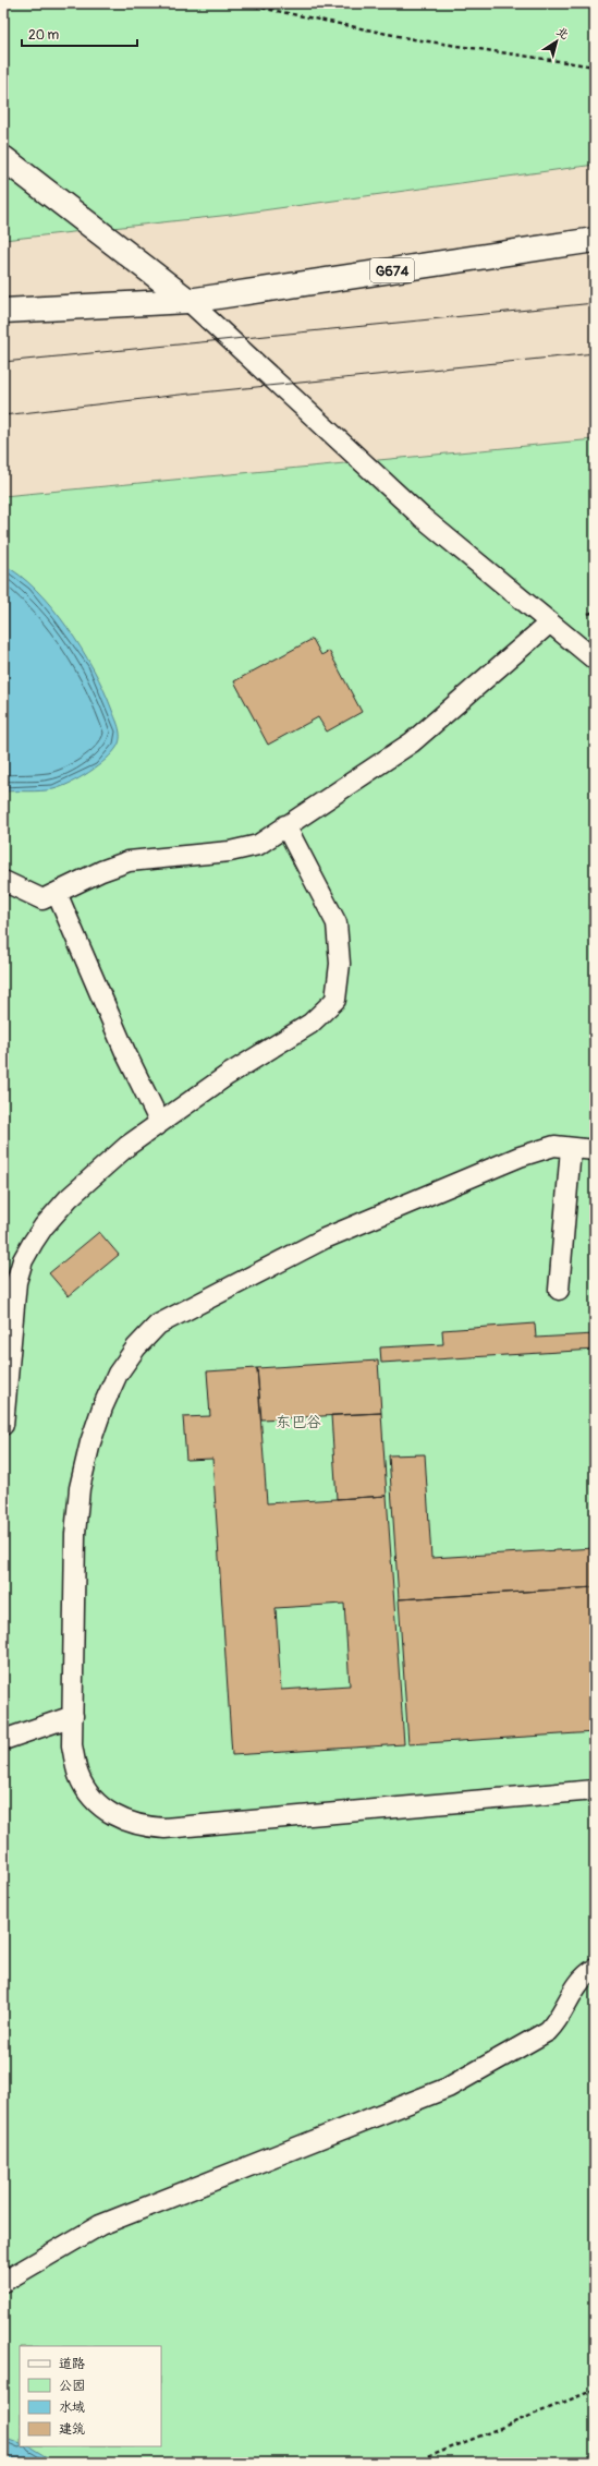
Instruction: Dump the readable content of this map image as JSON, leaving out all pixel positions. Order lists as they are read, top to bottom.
{
  "streets": {
    "main road": ["G674"]
  },
  "parks": ["东巴谷"],
  "legend": [
    "道路",
    "公园",
    "水域",
    "建筑"
  ],
  "scale_bar": "20 m",
  "north": "top right"
}
